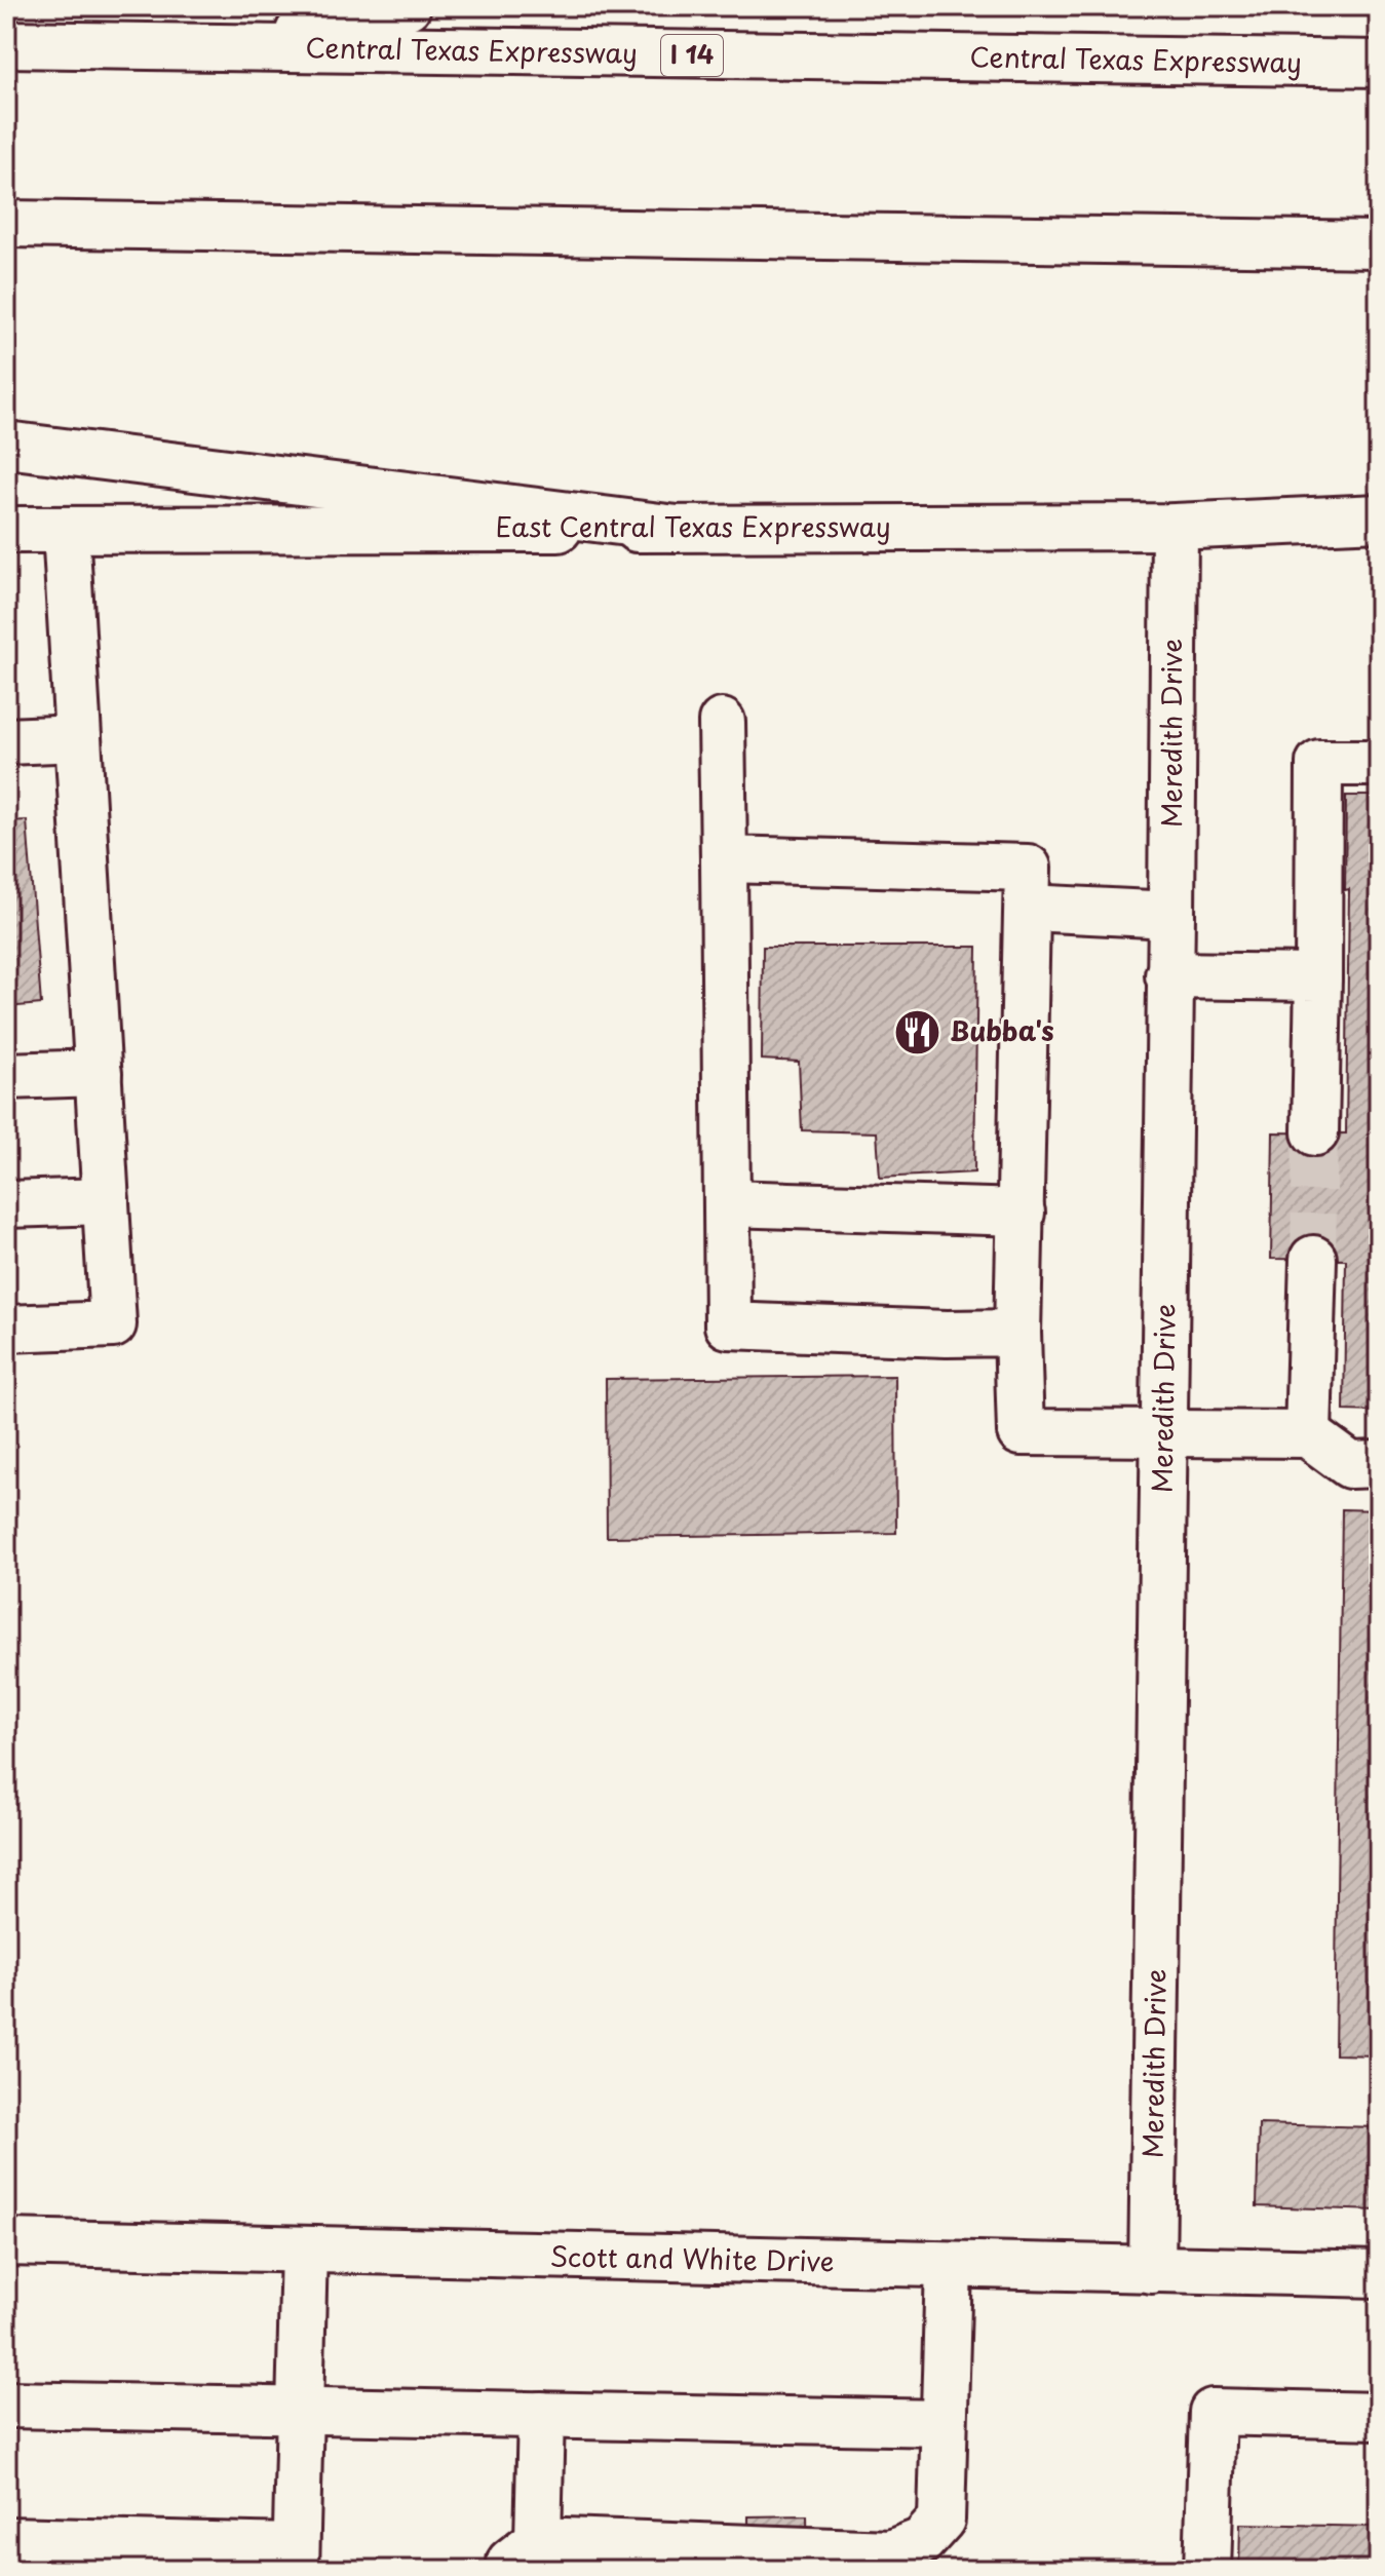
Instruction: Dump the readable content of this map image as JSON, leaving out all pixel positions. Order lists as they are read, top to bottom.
{
  "streets": {
    "main road": [
      "Central Texas Expressway",
      "I 14",
      "East Central Texas Expressway",
      "Meredith Drive",
      "Scott and White Drive"
    ]
  },
  "crossings": [
    ["East Central Texas Expressway", "Meredith Drive"],
    ["Meredith Drive", "Scott and White Drive"]
  ],
  "places": {
    "restaurant": ["Bubba's"]
  }
}
